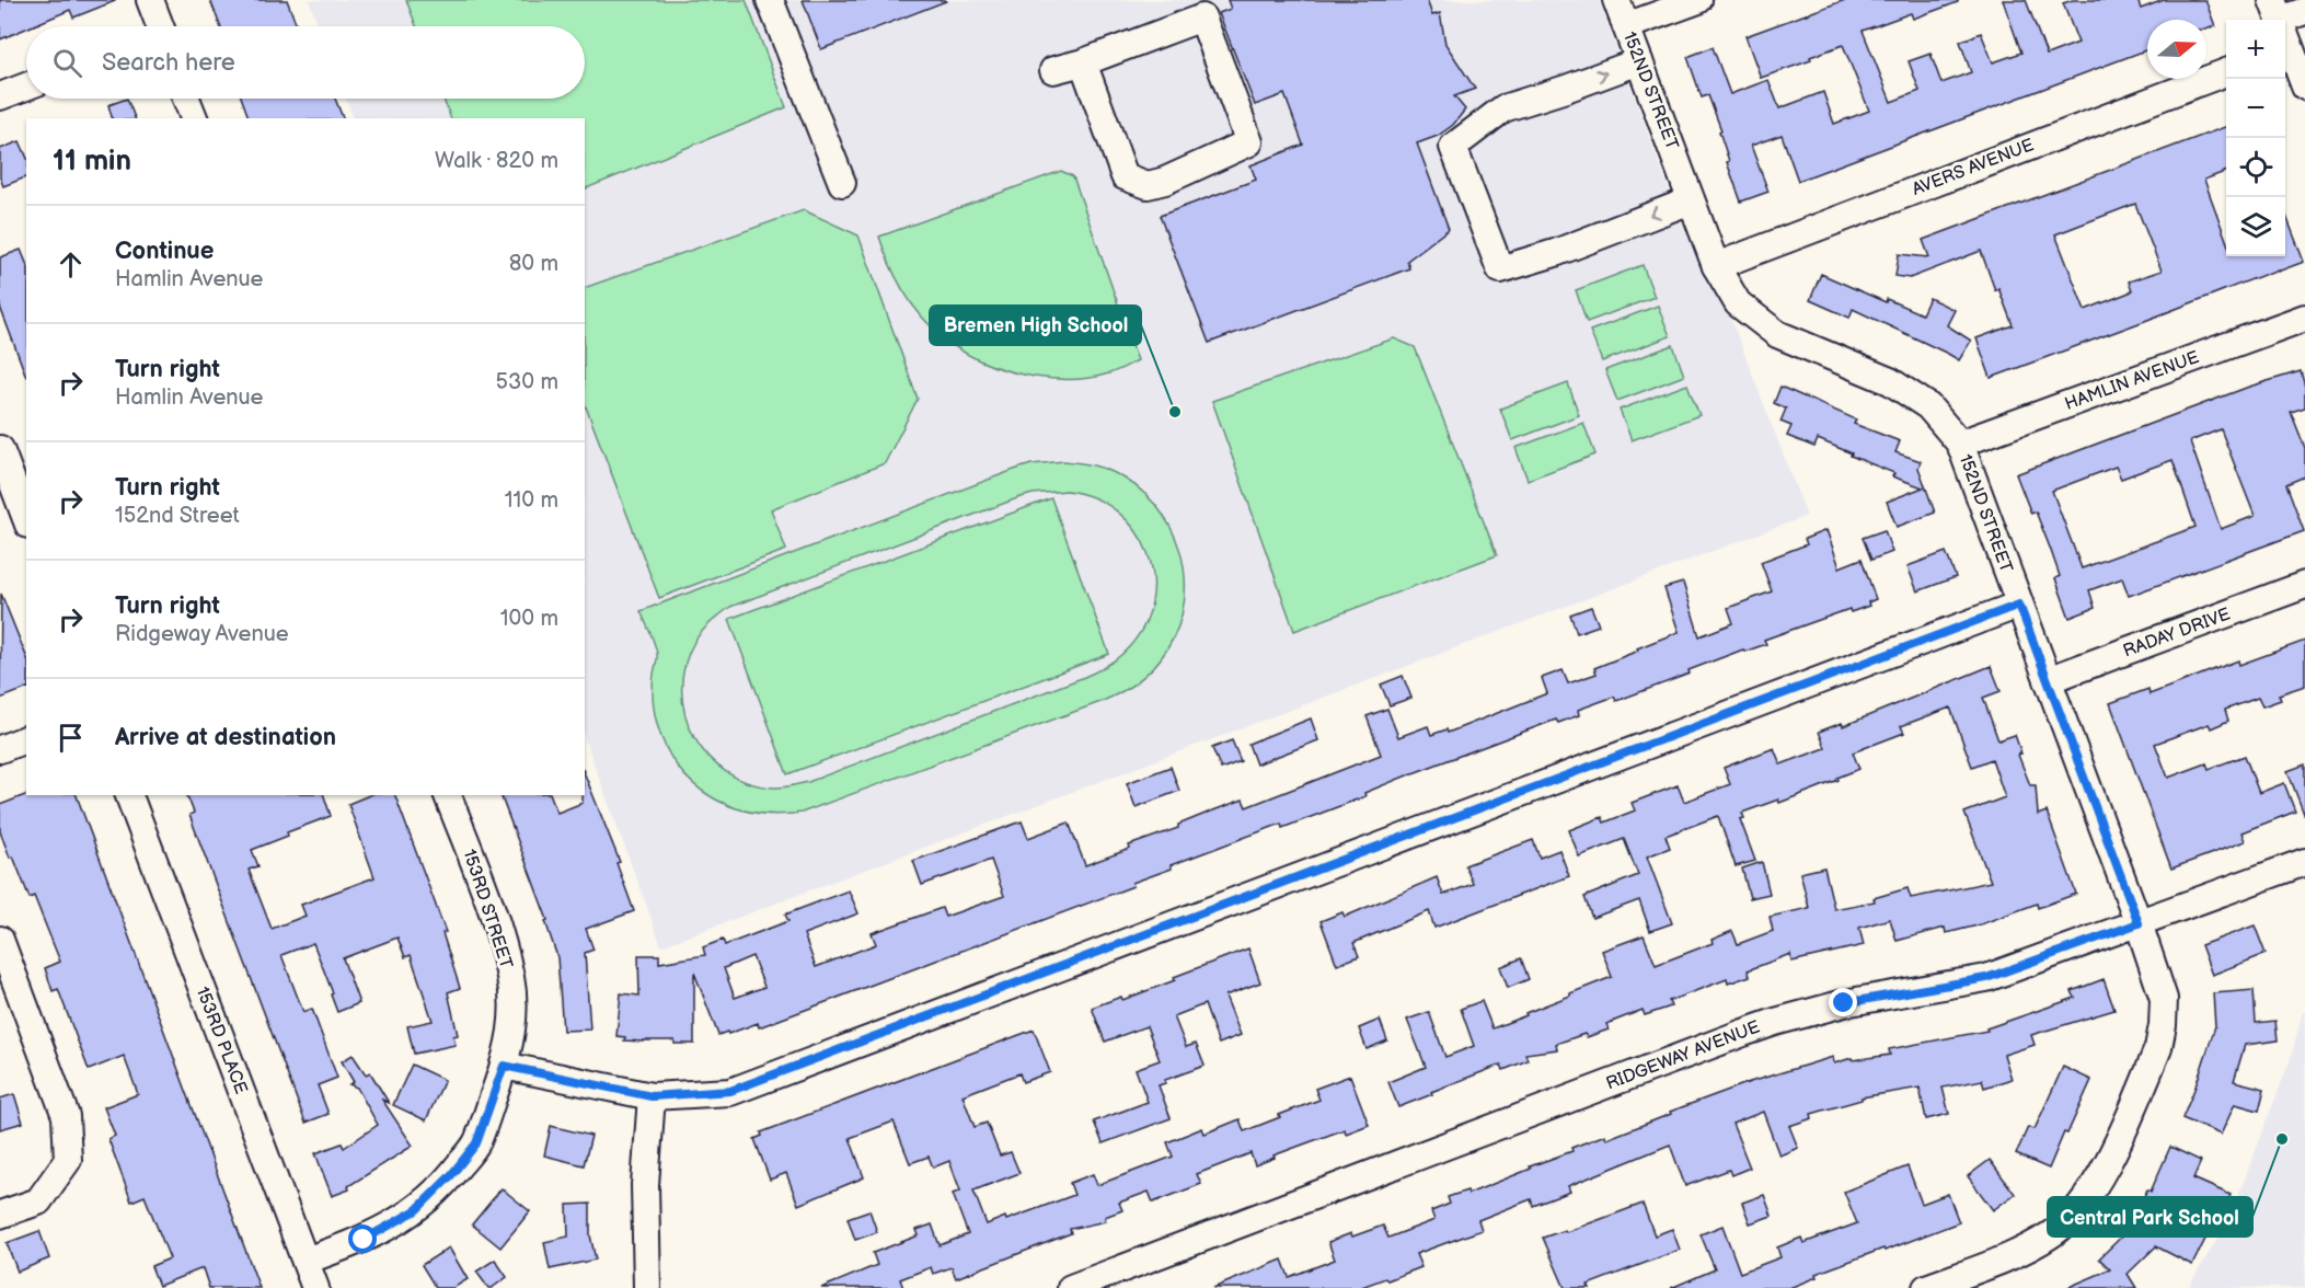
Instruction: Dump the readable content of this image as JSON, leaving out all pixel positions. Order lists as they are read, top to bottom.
{
  "streets": {
    "street": [
      "152ND STREET",
      "AVERS AVENUE",
      "HAMLIN AVENUE",
      "RADAY DRIVE",
      "153RD STREET",
      "153RD PLACE",
      "RIDGEWAY AVENUE"
    ]
  },
  "crossings": [
    ["152ND STREET", "AVERS AVENUE"],
    ["152ND STREET", "HAMLIN AVENUE"],
    ["152ND STREET", "RADAY DRIVE"],
    ["152ND STREET", "RIDGEWAY AVENUE"]
  ],
  "places": ["Bremen High School", "Central Park School"],
  "north": "right",
  "page": {
    "map_buttons": ["+", "−"],
    "search": "Search here",
    "heading": ["11 min", "Walk · 820 m"],
    "list": [
      ["Continue", "Hamlin Avenue", "80 m"],
      ["Turn right", "Hamlin Avenue", "530 m"],
      ["Turn right", "152nd Street", "110 m"],
      ["Turn right", "Ridgeway Avenue", "100 m"],
      "Arrive at destination"
    ]
  }
}
